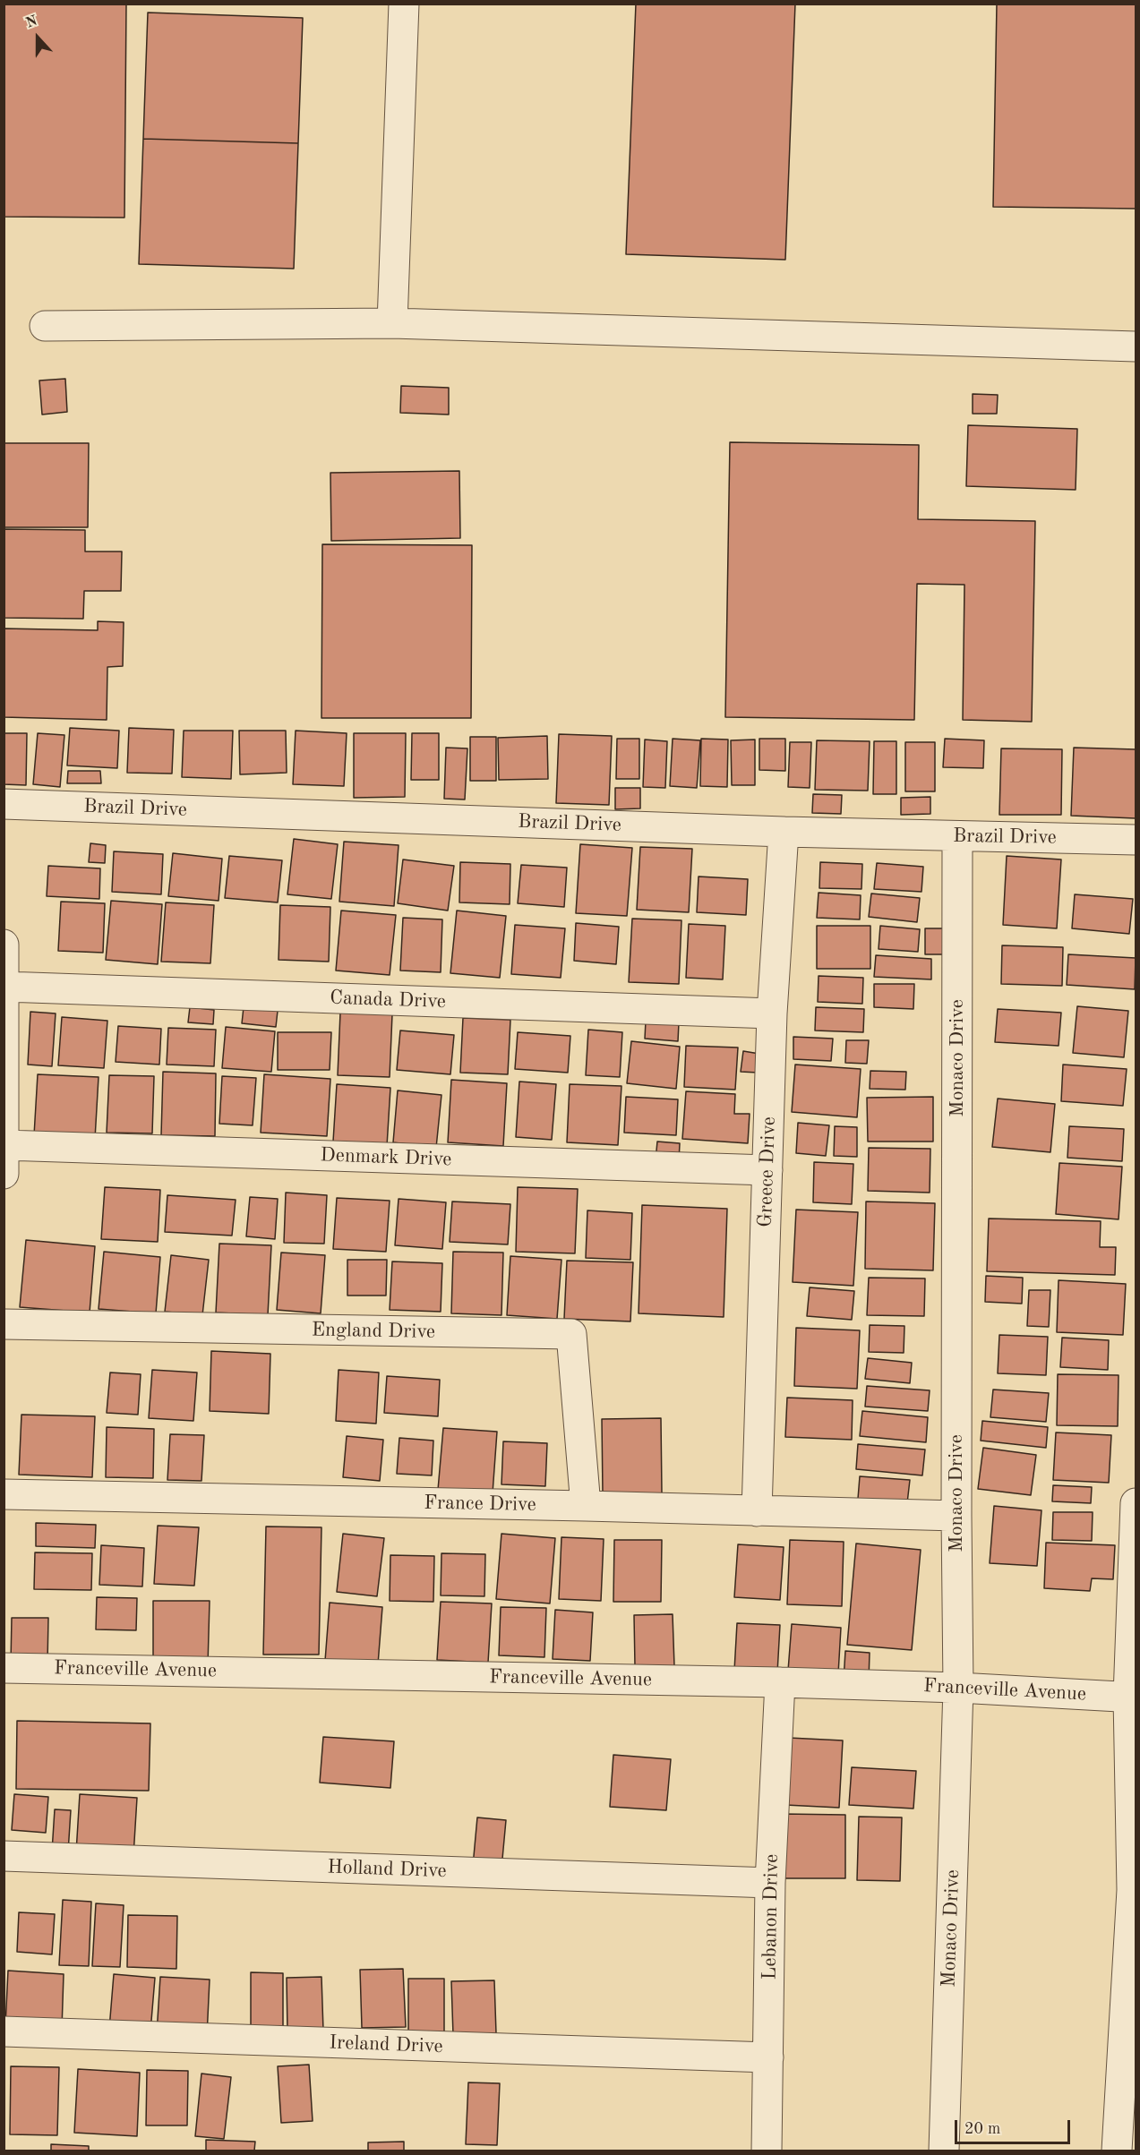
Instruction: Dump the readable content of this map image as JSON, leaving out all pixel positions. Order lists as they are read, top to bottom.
{
  "streets": {
    "street": [
      "Brazil Drive",
      "Canada Drive",
      "Monaco Drive",
      "Denmark Drive",
      "Greece Drive",
      "England Drive",
      "France Drive",
      "Franceville Avenue",
      "Holland Drive",
      "Lebanon Drive",
      "Ireland Drive"
    ]
  },
  "crossings": [
    ["Brazil Drive", "Monaco Drive"],
    ["Brazil Drive", "Greece Drive"],
    ["Canada Drive", "Greece Drive"],
    ["Monaco Drive", "France Drive"],
    ["Monaco Drive", "Franceville Avenue"],
    ["Denmark Drive", "Greece Drive"],
    ["Greece Drive", "France Drive"],
    ["England Drive", "France Drive"],
    ["Franceville Avenue", "Lebanon Drive"],
    ["Holland Drive", "Lebanon Drive"],
    ["Lebanon Drive", "Ireland Drive"]
  ],
  "scale_bar": "20 m",
  "north": "top"
}
